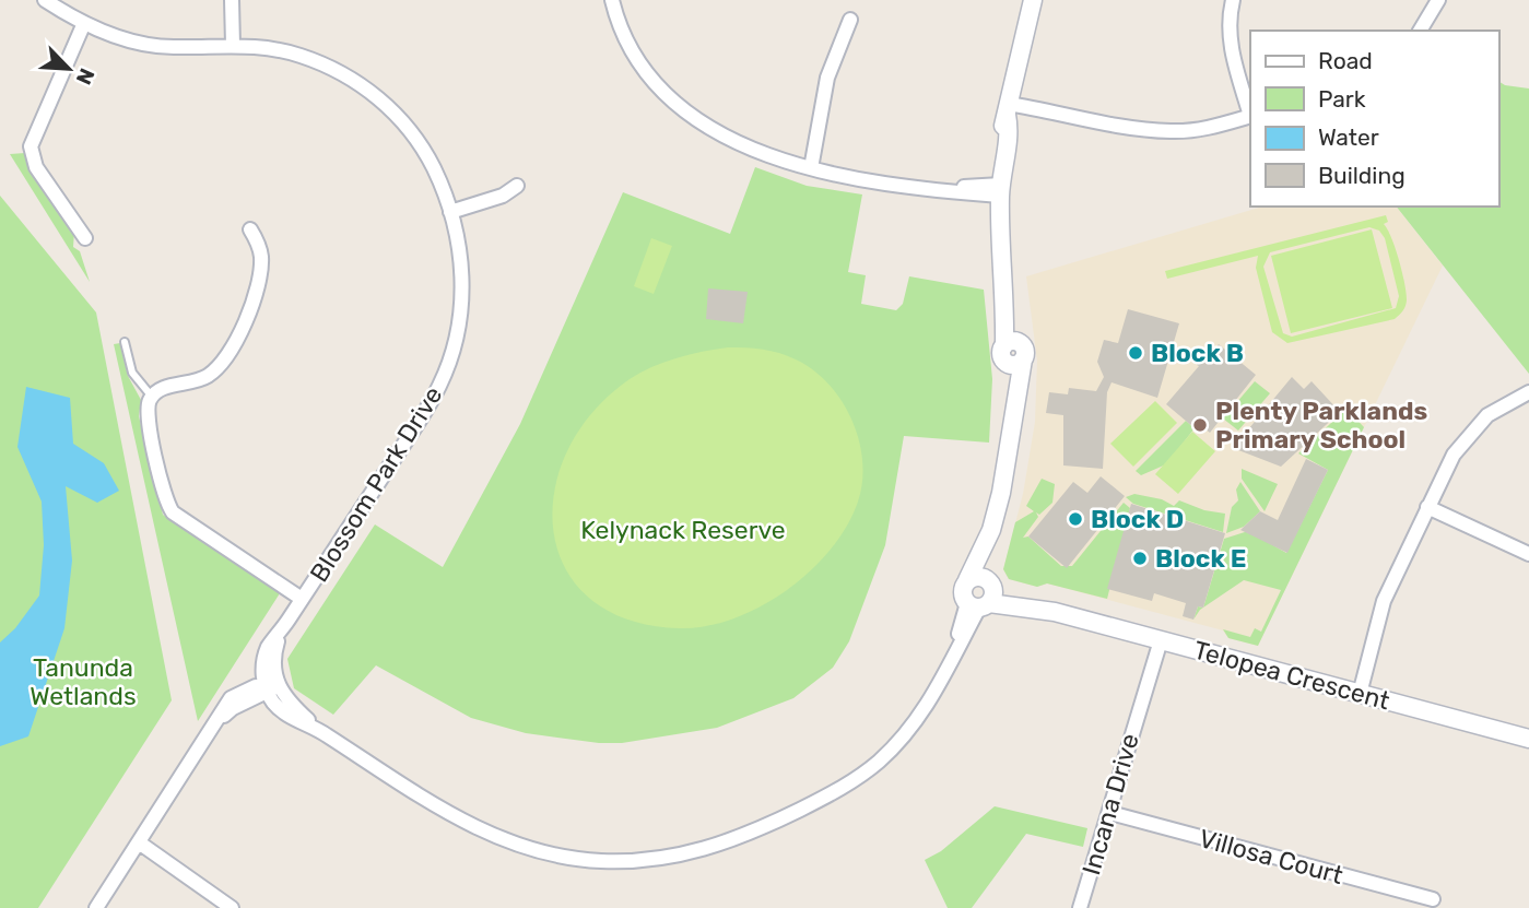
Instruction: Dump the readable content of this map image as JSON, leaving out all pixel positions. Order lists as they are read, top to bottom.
{
  "streets": {
    "street": [
      "Blossom Park Drive",
      "Telopea Crescent",
      "Incana Drive",
      "Villosa Court"
    ]
  },
  "crossings": [
    ["Telopea Crescent", "Incana Drive"],
    ["Incana Drive", "Villosa Court"]
  ],
  "parks": ["Kelynack Reserve", "Tanunda Wetlands"],
  "places": [
    "Block B",
    "Plenty Parklands Primary School",
    "Block D",
    "Block E"
  ],
  "legend": [
    "Road",
    "Park",
    "Water",
    "Building"
  ],
  "north": "bottom right"
}
